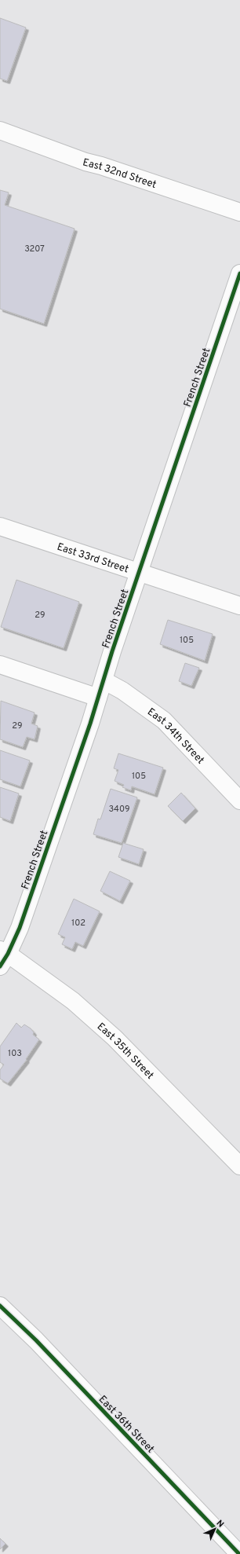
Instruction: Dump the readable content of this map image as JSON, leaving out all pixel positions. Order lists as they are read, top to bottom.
{
  "streets": {
    "street": [
      "East 32nd Street",
      "French Street",
      "East 33rd Street",
      "East 34th Street",
      "East 35th Street",
      "East 36th Street"
    ]
  },
  "crossings": [
    ["French Street", "East 33rd Street"],
    ["French Street", "East 34th Street"],
    ["French Street", "East 35th Street"]
  ],
  "house_numbers": [
    "3207",
    "29",
    "105",
    "29",
    "105",
    "3409",
    "102",
    "103"
  ],
  "north": "top right"
}
